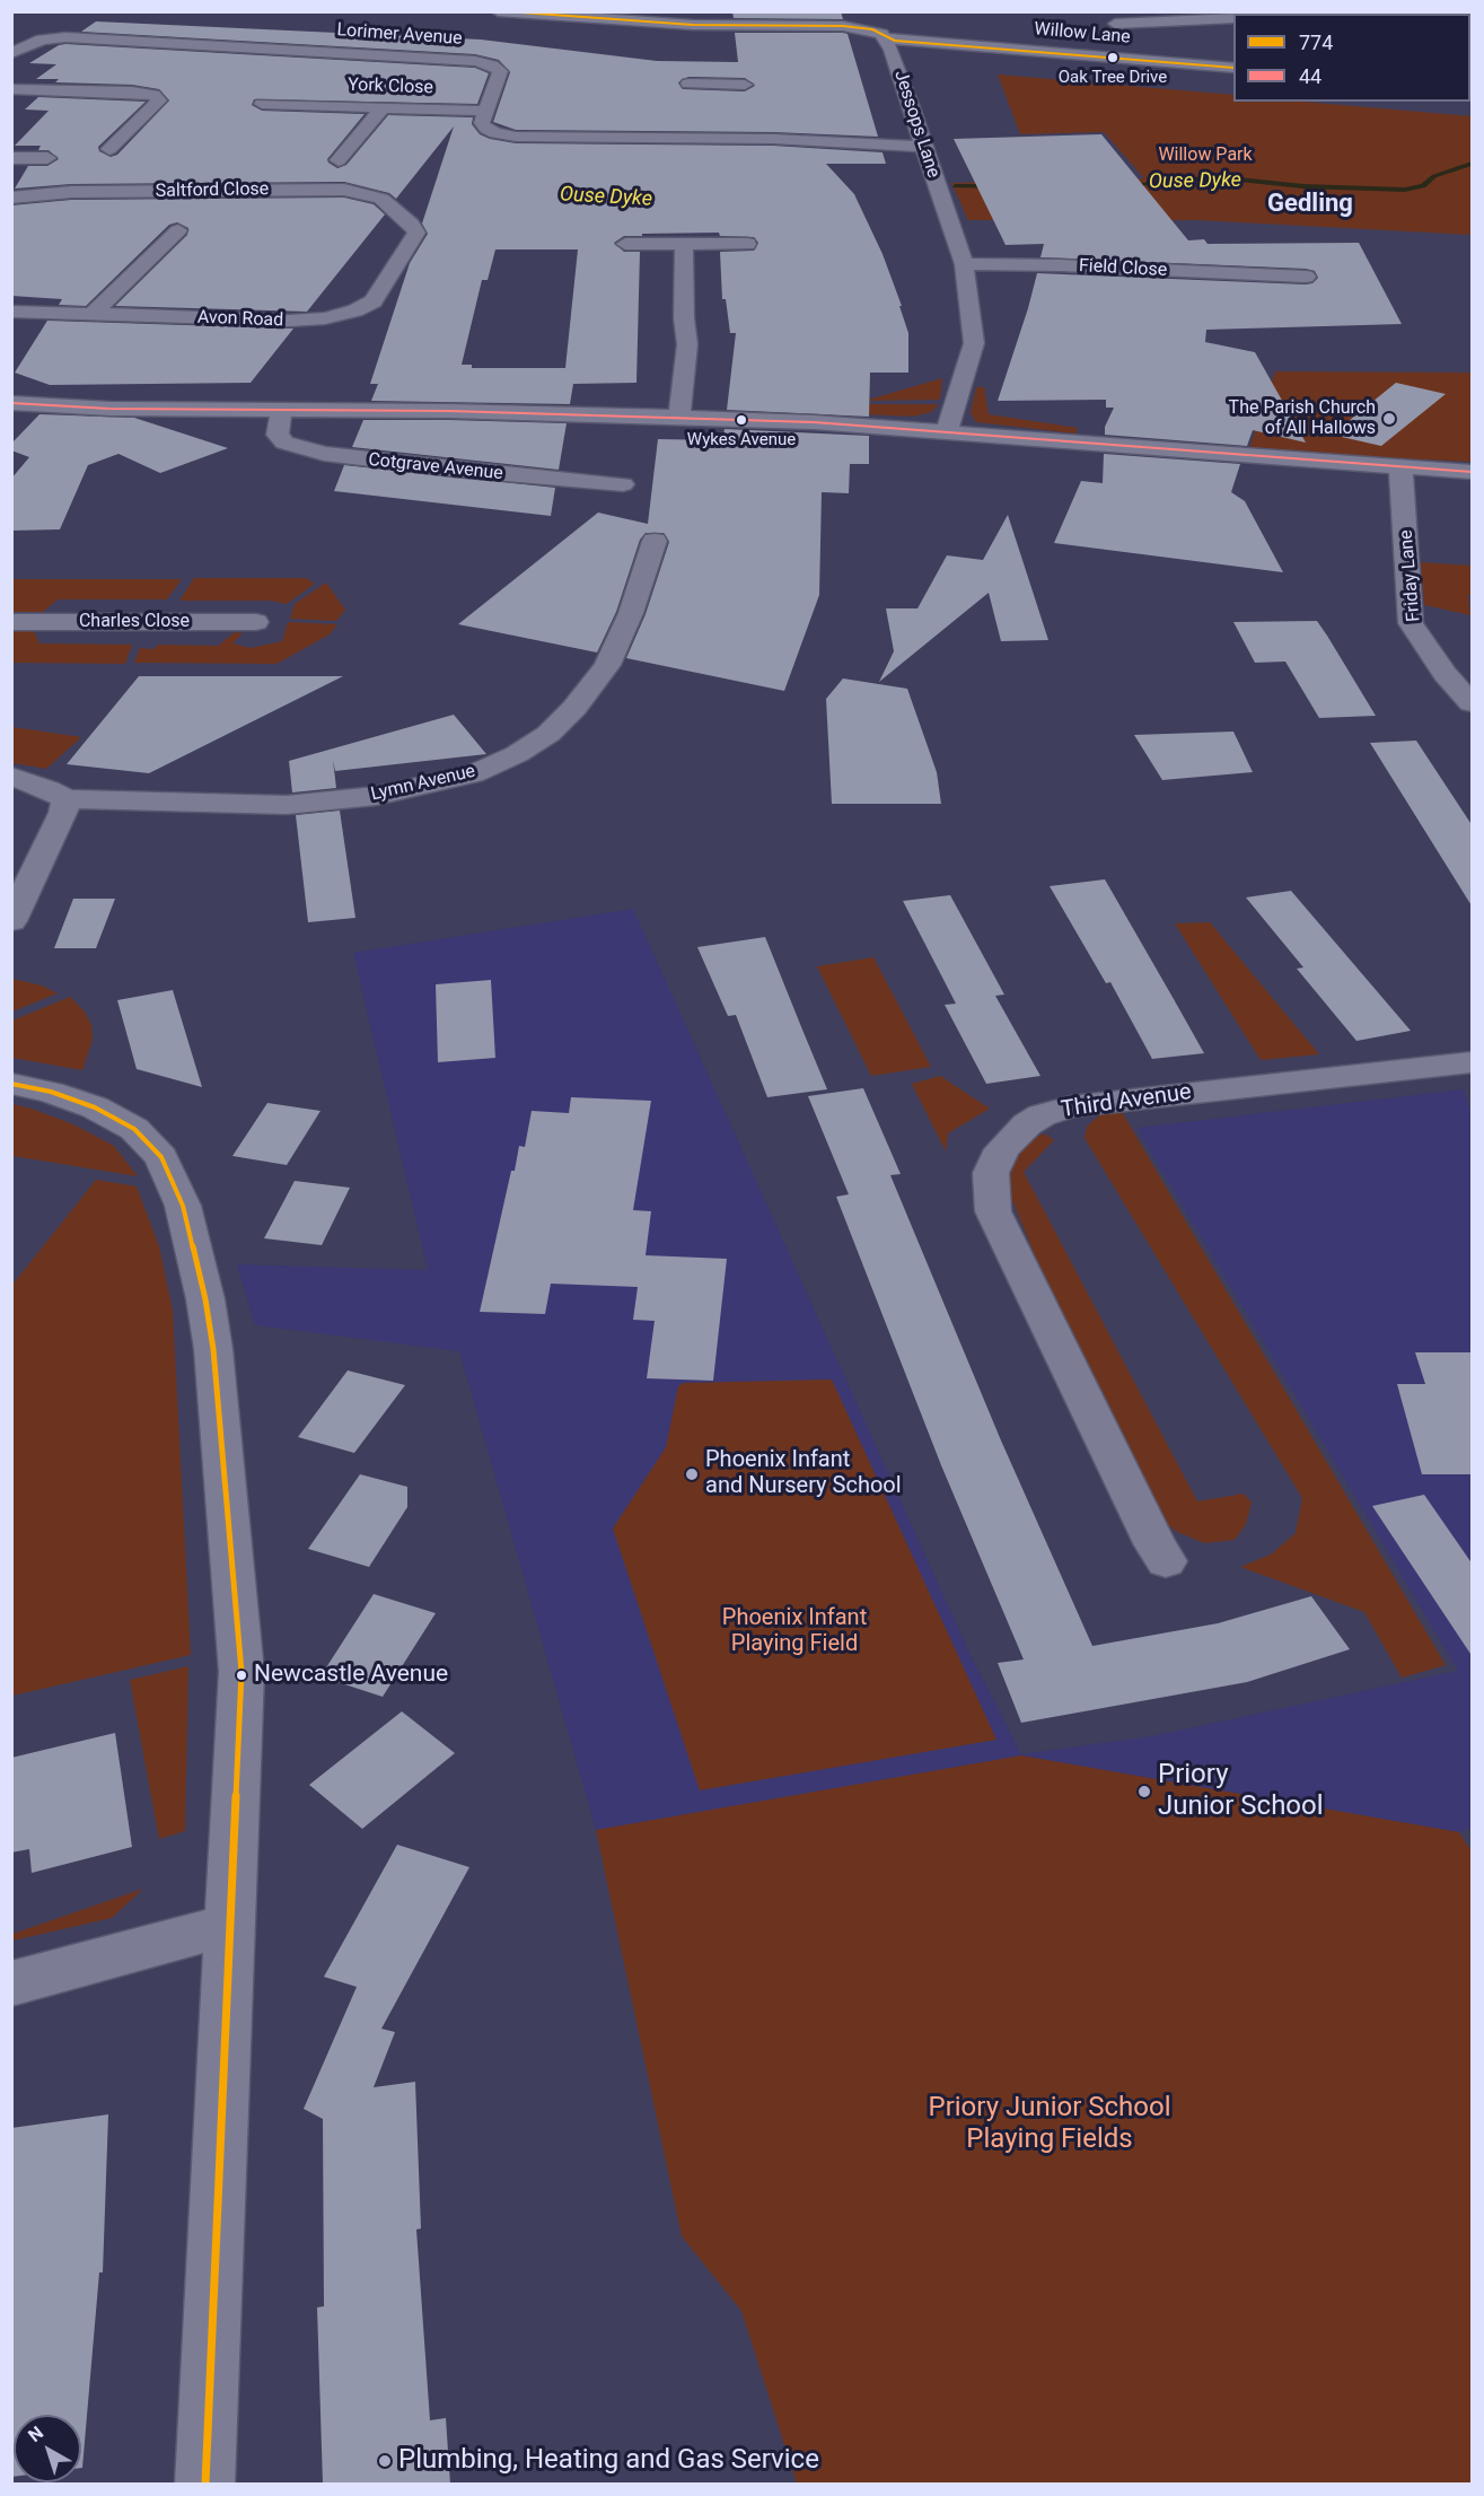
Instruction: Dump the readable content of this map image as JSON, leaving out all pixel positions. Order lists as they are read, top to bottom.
{
  "streets": {
    "street": [
      "Willow Lane",
      "Lorimer Avenue",
      "York Close",
      "Jessops Lane",
      "Saltford Close",
      "Field Close",
      "Avon Road",
      "Cotgrave Avenue",
      "Friday Lane",
      "Charles Close",
      "Lymn Avenue",
      "Third Avenue"
    ]
  },
  "crossings": [
    ["Willow Lane", "Jessops Lane"],
    ["Lorimer Avenue", "York Close"],
    ["Jessops Lane", "Field Close"],
    ["Saltford Close", "Avon Road"]
  ],
  "districts": ["Gedling"],
  "water": ["Ouse Dyke"],
  "parks": ["Willow Park", "Phoenix Infant Playing Field", "Priory Junior School Playing Fields"],
  "places": [
    "Oak Tree Drive",
    "The Parish Church of All Hallows",
    "Wykes Avenue",
    "Phoenix Infant and Nursery School",
    "Newcastle Avenue",
    "Priory Junior School",
    "Plumbing, Heating and Gas Service"
  ],
  "lines": ["transit line 774", "transit line 44"],
  "legend": ["774", "44"],
  "north": "top left"
}
